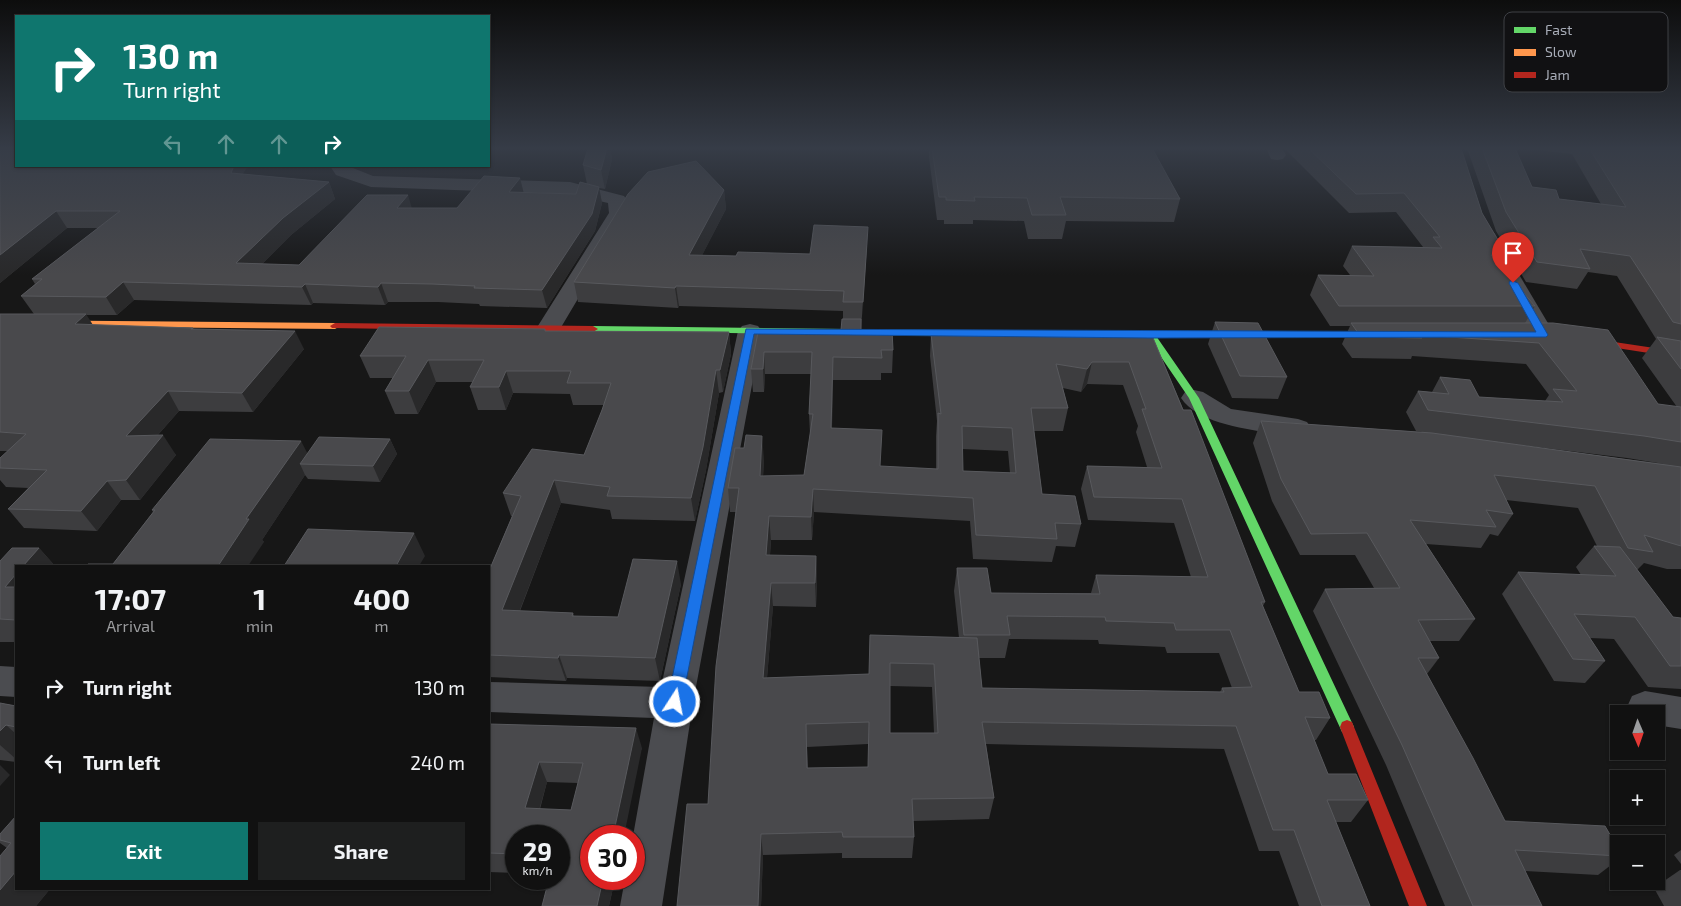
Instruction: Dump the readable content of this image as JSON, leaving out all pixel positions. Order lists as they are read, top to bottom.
{
  "legend": ["Fast", "Slow", "Jam"],
  "north": "bottom",
  "page": {
    "turn": ["130 m", "Turn right"],
    "eta": [
      "17:07",
      "Arrival",
      "1",
      "min",
      "400",
      "m"
    ],
    "list": [
      {
        "name": "Turn right",
        "value": "130 m"
      },
      {
        "name": "Turn left",
        "value": "240 m"
      }
    ],
    "map_buttons": ["+", "−"],
    "buttons": ["Exit", "Share"],
    "speed": "29 km/h",
    "limit": "30"
  }
}
